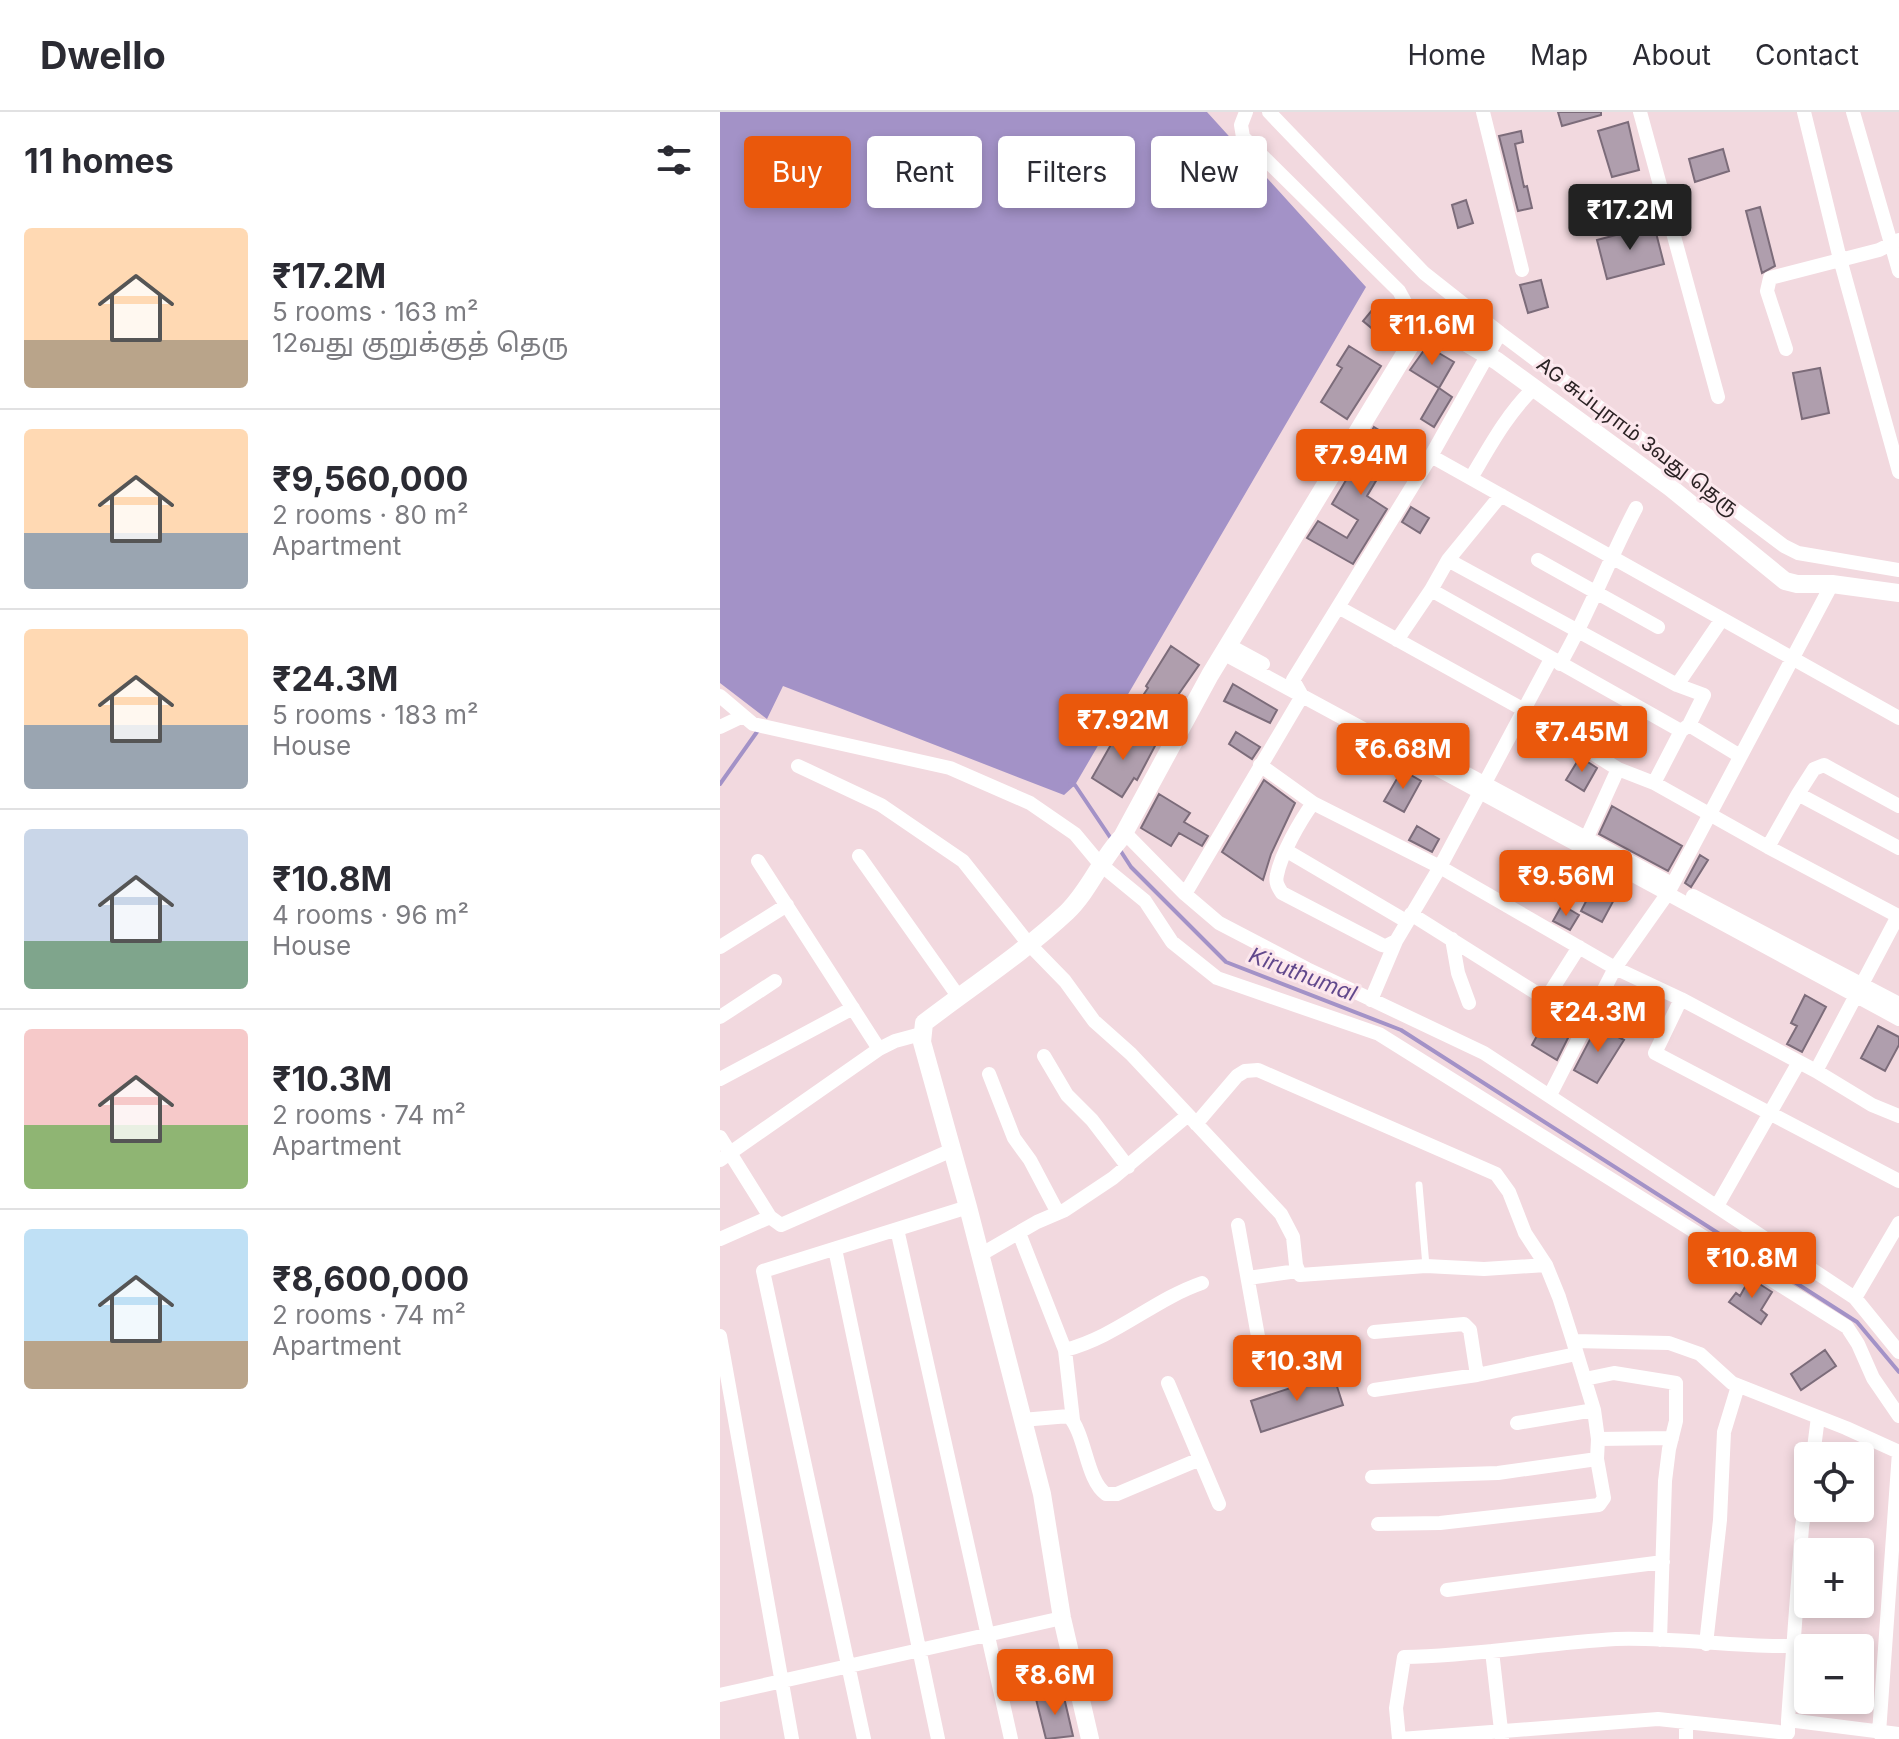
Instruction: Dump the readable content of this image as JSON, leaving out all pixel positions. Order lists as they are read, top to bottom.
{
  "streets": {
    "street": ["AG சுப்புராம் 3வது தெரு"]
  },
  "water": ["Kiruthumal"],
  "page": {
    "header": "Dwello",
    "nav": [
      "Home",
      "Map",
      "About",
      "Contact"
    ],
    "heading": "11 homes",
    "chip": [
      "Buy",
      "Rent",
      "Filters",
      "New"
    ],
    "price": [
      "₹17.2M",
      "₹11.6M",
      "₹7.94M",
      "₹7.92M",
      "₹7.45M",
      "₹6.68M",
      "₹9.56M",
      "₹24.3M",
      "₹10.8M",
      "₹10.3M",
      "₹8.6M"
    ],
    "list": [
      {
        "name": "₹17.2M",
        "note": "5 rooms · 163 m² · 12வது குறுக்குத் தெரு"
      },
      {
        "name": "₹9,560,000",
        "note": "2 rooms · 80 m² · Apartment"
      },
      {
        "name": "₹24.3M",
        "note": "5 rooms · 183 m² · House"
      },
      {
        "name": "₹10.8M",
        "note": "4 rooms · 96 m² · House"
      },
      {
        "name": "₹10.3M",
        "note": "2 rooms · 74 m² · Apartment"
      },
      {
        "name": "₹8,600,000",
        "note": "2 rooms · 74 m² · Apartment"
      }
    ],
    "map_buttons": ["+", "−"]
  }
}
